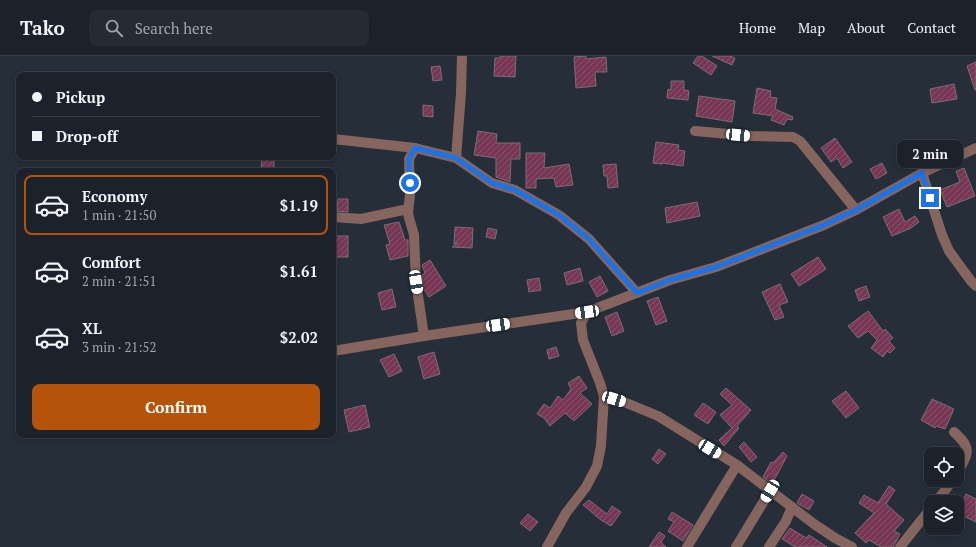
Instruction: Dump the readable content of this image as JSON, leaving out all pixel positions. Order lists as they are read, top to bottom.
{
  "page": {
    "header": "Tako",
    "search": "Search here",
    "nav": [
      "Home",
      "Map",
      "About",
      "Contact"
    ],
    "banner": ["Pickup", "Drop-off"],
    "bubble": "2 min",
    "list": [
      {
        "name": "Economy",
        "note": "1 min · 21:50",
        "value": "$1.19"
      },
      {
        "name": "Comfort",
        "note": "2 min · 21:51",
        "value": "$1.61"
      },
      {
        "name": "XL",
        "note": "3 min · 21:52",
        "value": "$2.02"
      }
    ],
    "buttons": "Confirm"
  }
}
